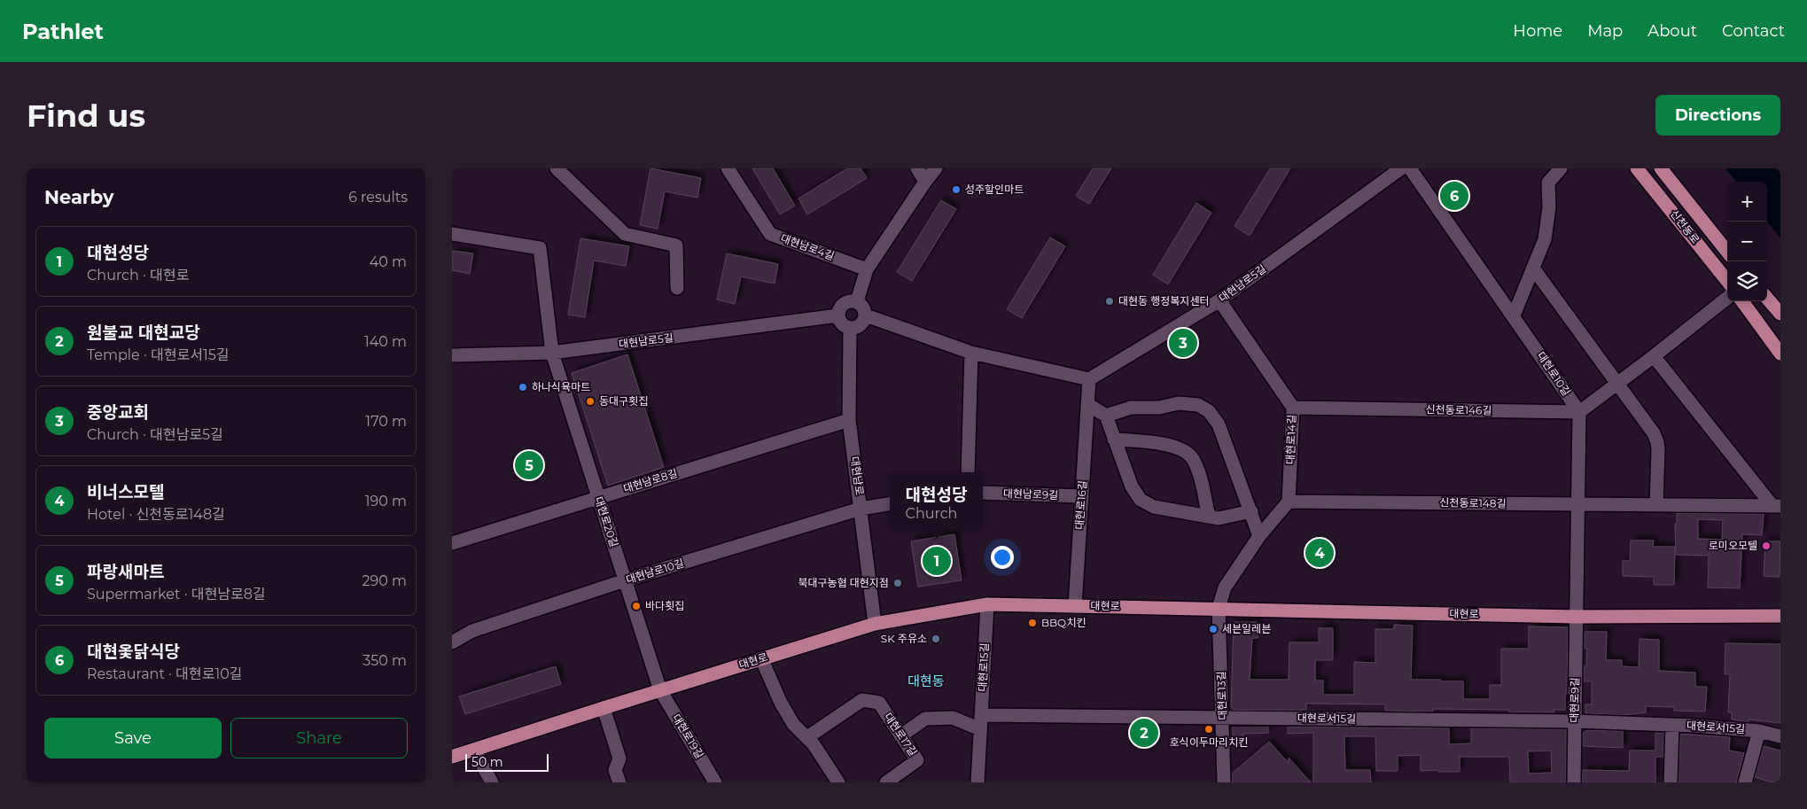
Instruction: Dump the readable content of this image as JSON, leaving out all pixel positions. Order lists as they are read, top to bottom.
{
  "streets": {
    "main road": ["신천동로", "대현로"],
    "street": [
      "대현남로4길",
      "대현남로5길",
      "대현로10길",
      "신천동로146길",
      "대현로14길",
      "대현남로",
      "대현남로8길",
      "대현남로9길",
      "신천동로148길",
      "대현로16길",
      "대현로20길",
      "대현남로10길",
      "대현로15길",
      "대현로13길",
      "대현로9길",
      "대현로서15길",
      "대현로17길",
      "대현로19길"
    ]
  },
  "crossings": [
    ["대현남로5길", "대현로14길"],
    ["대현남로5길", "대현남로"],
    ["대현남로5길", "대현로16길"],
    ["대현남로5길", "대현로20길"],
    ["대현로10길", "신천동로146길"],
    ["신천동로146길", "대현로14길"],
    ["대현로14길", "신천동로148길"],
    ["대현남로", "대현남로8길"],
    ["대현남로", "대현남로10길"],
    ["대현남로", "대현로"],
    ["대현남로8길", "대현로20길"],
    ["대현남로9길", "대현로16길"],
    ["대현로16길", "대현로"],
    ["대현로20길", "대현남로10길"],
    ["대현로20길", "대현로"],
    ["대현로20길", "대현로19길"],
    ["대현로", "대현로15길"],
    ["대현로", "대현로13길"],
    ["대현로", "대현로9길"],
    ["대현로", "대현로19길"],
    ["대현로15길", "대현로서15길"],
    ["대현로13길", "대현로서15길"],
    ["대현로9길", "대현로서15길"]
  ],
  "districts": ["대현동"],
  "places": [
    "성주할인마트",
    "대현동 행정복지센터",
    "하나식육마트",
    "동대구횟집",
    "로미오모텔",
    "북대구농협 대현지점",
    "바다횟집",
    "BBQ치킨",
    "세븐일레븐",
    "SK 주유소",
    "호식이두마리치킨"
  ],
  "scale_bar": "50 m",
  "page": {
    "header": "Pathlet",
    "nav": [
      "Home",
      "Map",
      "About",
      "Contact"
    ],
    "buttons": [
      "Directions",
      ["Save", "Share"]
    ],
    "title": "Find us",
    "heading": ["Nearby", "6 results"],
    "pins": [
      "6",
      "3",
      "5",
      "4",
      "1",
      "2"
    ],
    "map_buttons": ["+", "−"],
    "list": [
      {
        "mark": "1",
        "name": "대현성당",
        "note": "Church · 대현로",
        "value": "40 m"
      },
      {
        "mark": "2",
        "name": "원불교 대현교당",
        "note": "Temple · 대현로서15길",
        "value": "140 m"
      },
      {
        "mark": "3",
        "name": "중앙교회",
        "note": "Church · 대현남로5길",
        "value": "170 m"
      },
      {
        "mark": "4",
        "name": "비너스모텔",
        "note": "Hotel · 신천동로148길",
        "value": "190 m"
      },
      {
        "mark": "5",
        "name": "파랑새마트",
        "note": "Supermarket · 대현남로8길",
        "value": "290 m"
      },
      {
        "mark": "6",
        "name": "대현옻닭식당",
        "note": "Restaurant · 대현로10길",
        "value": "350 m"
      }
    ],
    "popup": ["대현성당", "Church"],
    "scale": "50 m"
  }
}
